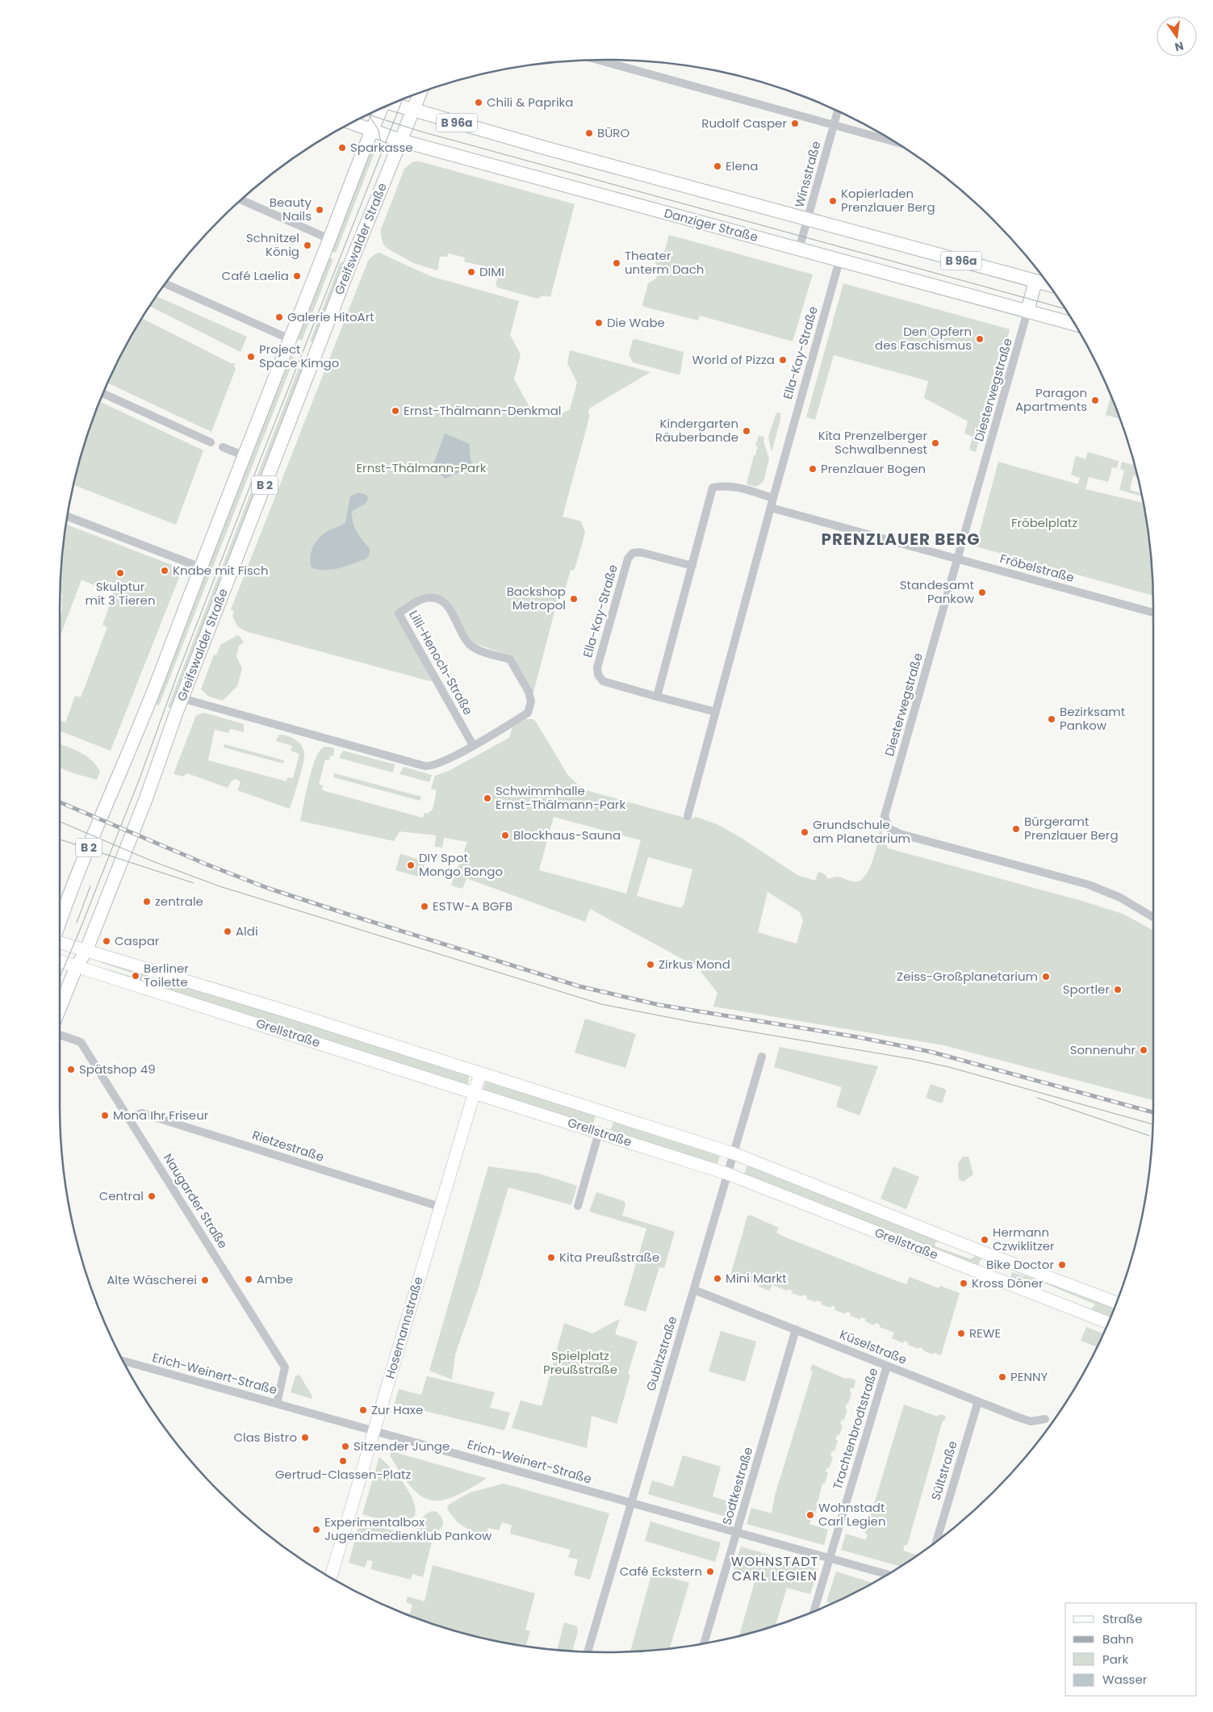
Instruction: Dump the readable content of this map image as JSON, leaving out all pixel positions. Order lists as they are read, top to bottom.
{
  "streets": {
    "main road": [
      "B 96a",
      "Danziger Straße",
      "Greifswalder Straße",
      "B 2"
    ],
    "street": [
      "Winsstraße",
      "Ella-Kay-Straße",
      "Diesterwegstraße",
      "Fröbelstraße",
      "Lilli-Henoch-Straße",
      "Grellstraße",
      "Rietzestraße",
      "Naugarder Straße",
      "Hosemannstraße",
      "Küselstraße",
      "Gubitzstraße",
      "Erich-Weinert-Straße",
      "Trachtenbrodtstraße",
      "Sültstraße",
      "Sodtkestraße"
    ]
  },
  "crossings": [
    ["B 96a", "Winsstraße"],
    ["B 96a", "Greifswalder Straße"],
    ["Winsstraße", "Danziger Straße"],
    ["Danziger Straße", "Greifswalder Straße"],
    ["Danziger Straße", "Ella-Kay-Straße"],
    ["Danziger Straße", "Diesterwegstraße"],
    ["Danziger Straße", "B 2"],
    ["Greifswalder Straße", "Lilli-Henoch-Straße"],
    ["Greifswalder Straße", "Grellstraße"],
    ["Ella-Kay-Straße", "Fröbelstraße"],
    ["Diesterwegstraße", "Fröbelstraße"],
    ["Grellstraße", "Hosemannstraße"],
    ["Grellstraße", "Gubitzstraße"],
    ["Rietzestraße", "Naugarder Straße"],
    ["Rietzestraße", "Hosemannstraße"],
    ["Naugarder Straße", "Erich-Weinert-Straße"],
    ["Hosemannstraße", "Erich-Weinert-Straße"],
    ["Küselstraße", "Gubitzstraße"],
    ["Küselstraße", "Trachtenbrodtstraße"],
    ["Küselstraße", "Sültstraße"],
    ["Küselstraße", "Sodtkestraße"],
    ["Gubitzstraße", "Erich-Weinert-Straße"],
    ["Erich-Weinert-Straße", "Trachtenbrodtstraße"],
    ["Erich-Weinert-Straße", "Sodtkestraße"]
  ],
  "districts": ["PRENZLAUER BERG", "WOHNSTADT CARL LEGIEN"],
  "parks": ["Ernst-Thälmann-Park", "Fröbelplatz", "Spielplatz Preußstraße"],
  "places": [
    "Chili & Paprika",
    "Rudolf Casper",
    "BÜRO",
    "Sparkasse",
    "Elena",
    "Kopierladen Prenzlauer Berg",
    "Beauty Nails",
    "Schnitzel König",
    "Theater unterm Dach",
    "DIMI",
    "Café Laelia",
    "Galerie HitoArt",
    "Die Wabe",
    "Den Opfern des Faschismus",
    "Project Space Kimgo",
    "World of Pizza",
    "Paragon Apartments",
    "Ernst-Thälmann-Denkmal",
    "Kindergarten Räuberbande",
    "Kita Prenzelberger Schwalbennest",
    "Prenzlauer Bogen",
    "Knabe mit Fisch",
    "Skulptur mit 3 Tieren",
    "Standesamt Pankow",
    "Backshop Metropol",
    "Bezirksamt Pankow",
    "Schwimmhalle Ernst-Thälmann-Park",
    "Bürgeramt Prenzlauer Berg",
    "Grundschule am Planetarium",
    "Blockhaus-Sauna",
    "DIY Spot Mongo Bongo",
    "zentrale",
    "ESTW-A BGFB",
    "Aldi",
    "Caspar",
    "Zirkus Mond",
    "Berliner Toilette",
    "Zeiss-Großplanetarium",
    "Sportler",
    "Sonnenuhr",
    "Spätshop 49",
    "Mona Ihr Friseur",
    "Central",
    "Hermann Czwiklitzer",
    "Kita Preußstraße",
    "Bike Doctor",
    "Mini Markt",
    "Ambe",
    "Alte Wäscherei",
    "Kross Döner",
    "REWE",
    "PENNY",
    "Zur Haxe",
    "Clas Bistro",
    "Sitzender Junge",
    "Gertrud-Classen-Platz",
    "Wohnstadt Carl Legien",
    "Experimentalbox Jugendmedienklub Pankow",
    "Café Eckstern"
  ],
  "legend": [
    "Straße",
    "Bahn",
    "Park",
    "Wasser"
  ],
  "north": "bottom"
}
